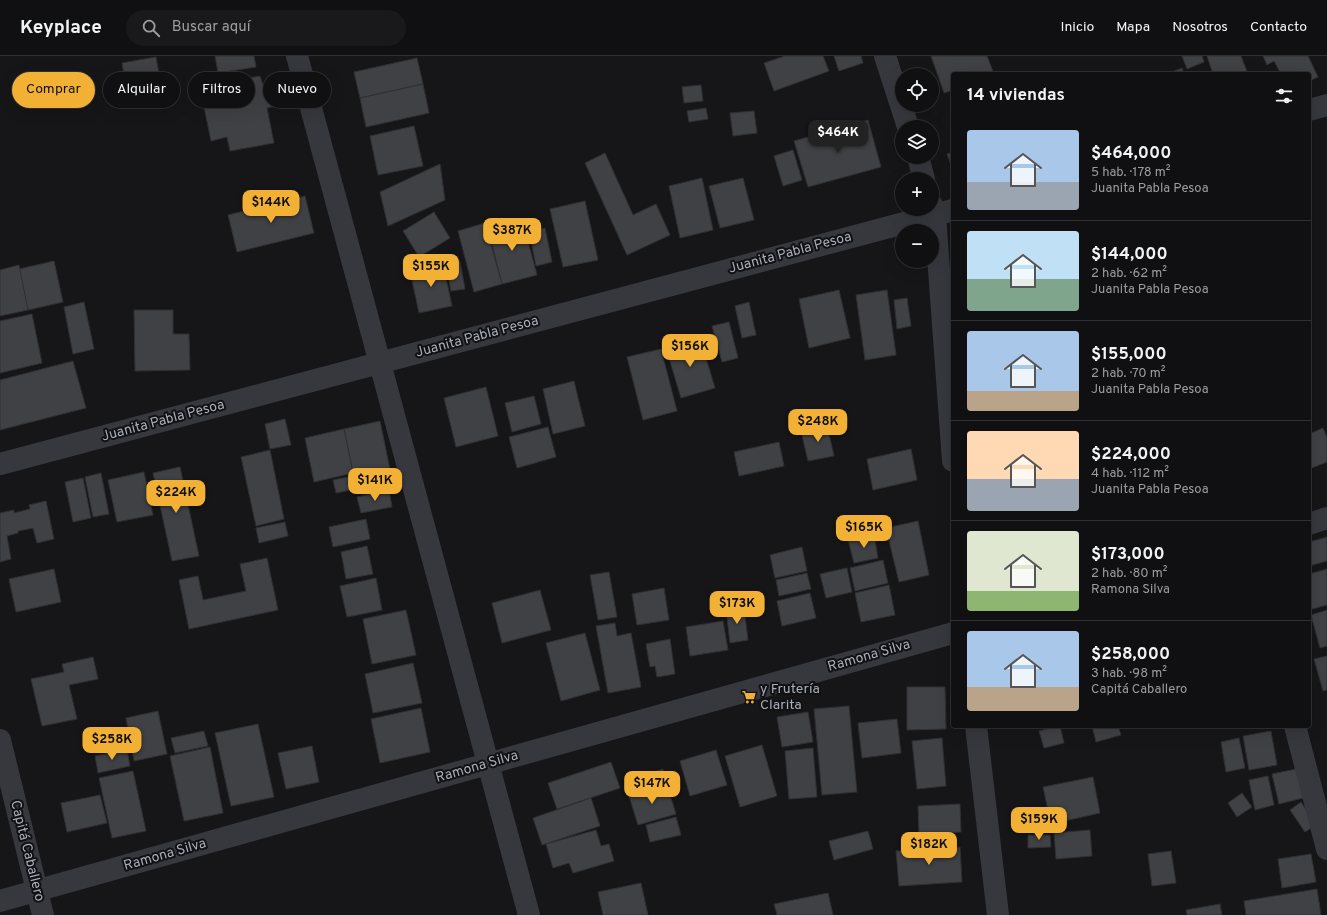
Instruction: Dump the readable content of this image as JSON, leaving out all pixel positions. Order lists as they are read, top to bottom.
{
  "streets": {
    "street": ["Juanita Pabla Pesoa", "Ramona Silva", "Capitá Caballero"]
  },
  "crossings": [
    ["Ramona Silva", "Capitá Caballero"]
  ],
  "places": {
    "supermarket": ["y Frutería Clarita"]
  },
  "page": {
    "header": "Keyplace",
    "search": "Buscar aquí",
    "nav": [
      "Inicio",
      "Mapa",
      "Nosotros",
      "Contacto"
    ],
    "map_buttons": ["+", "−"],
    "chip": [
      "Comprar",
      "Alquilar",
      "Filtros",
      "Nuevo"
    ],
    "heading": "14 viviendas",
    "price": [
      "$464K",
      "$144K",
      "$387K",
      "$155K",
      "$156K",
      "$248K",
      "$141K",
      "$224K",
      "$165K",
      "$173K",
      "$258K",
      "$147K",
      "$159K",
      "$182K"
    ],
    "list": [
      {
        "name": "$464,000",
        "note": "5 hab. · 178 m² · Juanita Pabla Pesoa"
      },
      {
        "name": "$144,000",
        "note": "2 hab. · 62 m² · Juanita Pabla Pesoa"
      },
      {
        "name": "$155,000",
        "note": "2 hab. · 70 m² · Juanita Pabla Pesoa"
      },
      {
        "name": "$224,000",
        "note": "4 hab. · 112 m² · Juanita Pabla Pesoa"
      },
      {
        "name": "$173,000",
        "note": "2 hab. · 80 m² · Ramona Silva"
      },
      {
        "name": "$258,000",
        "note": "3 hab. · 98 m² · Capitá Caballero"
      }
    ]
  }
}
